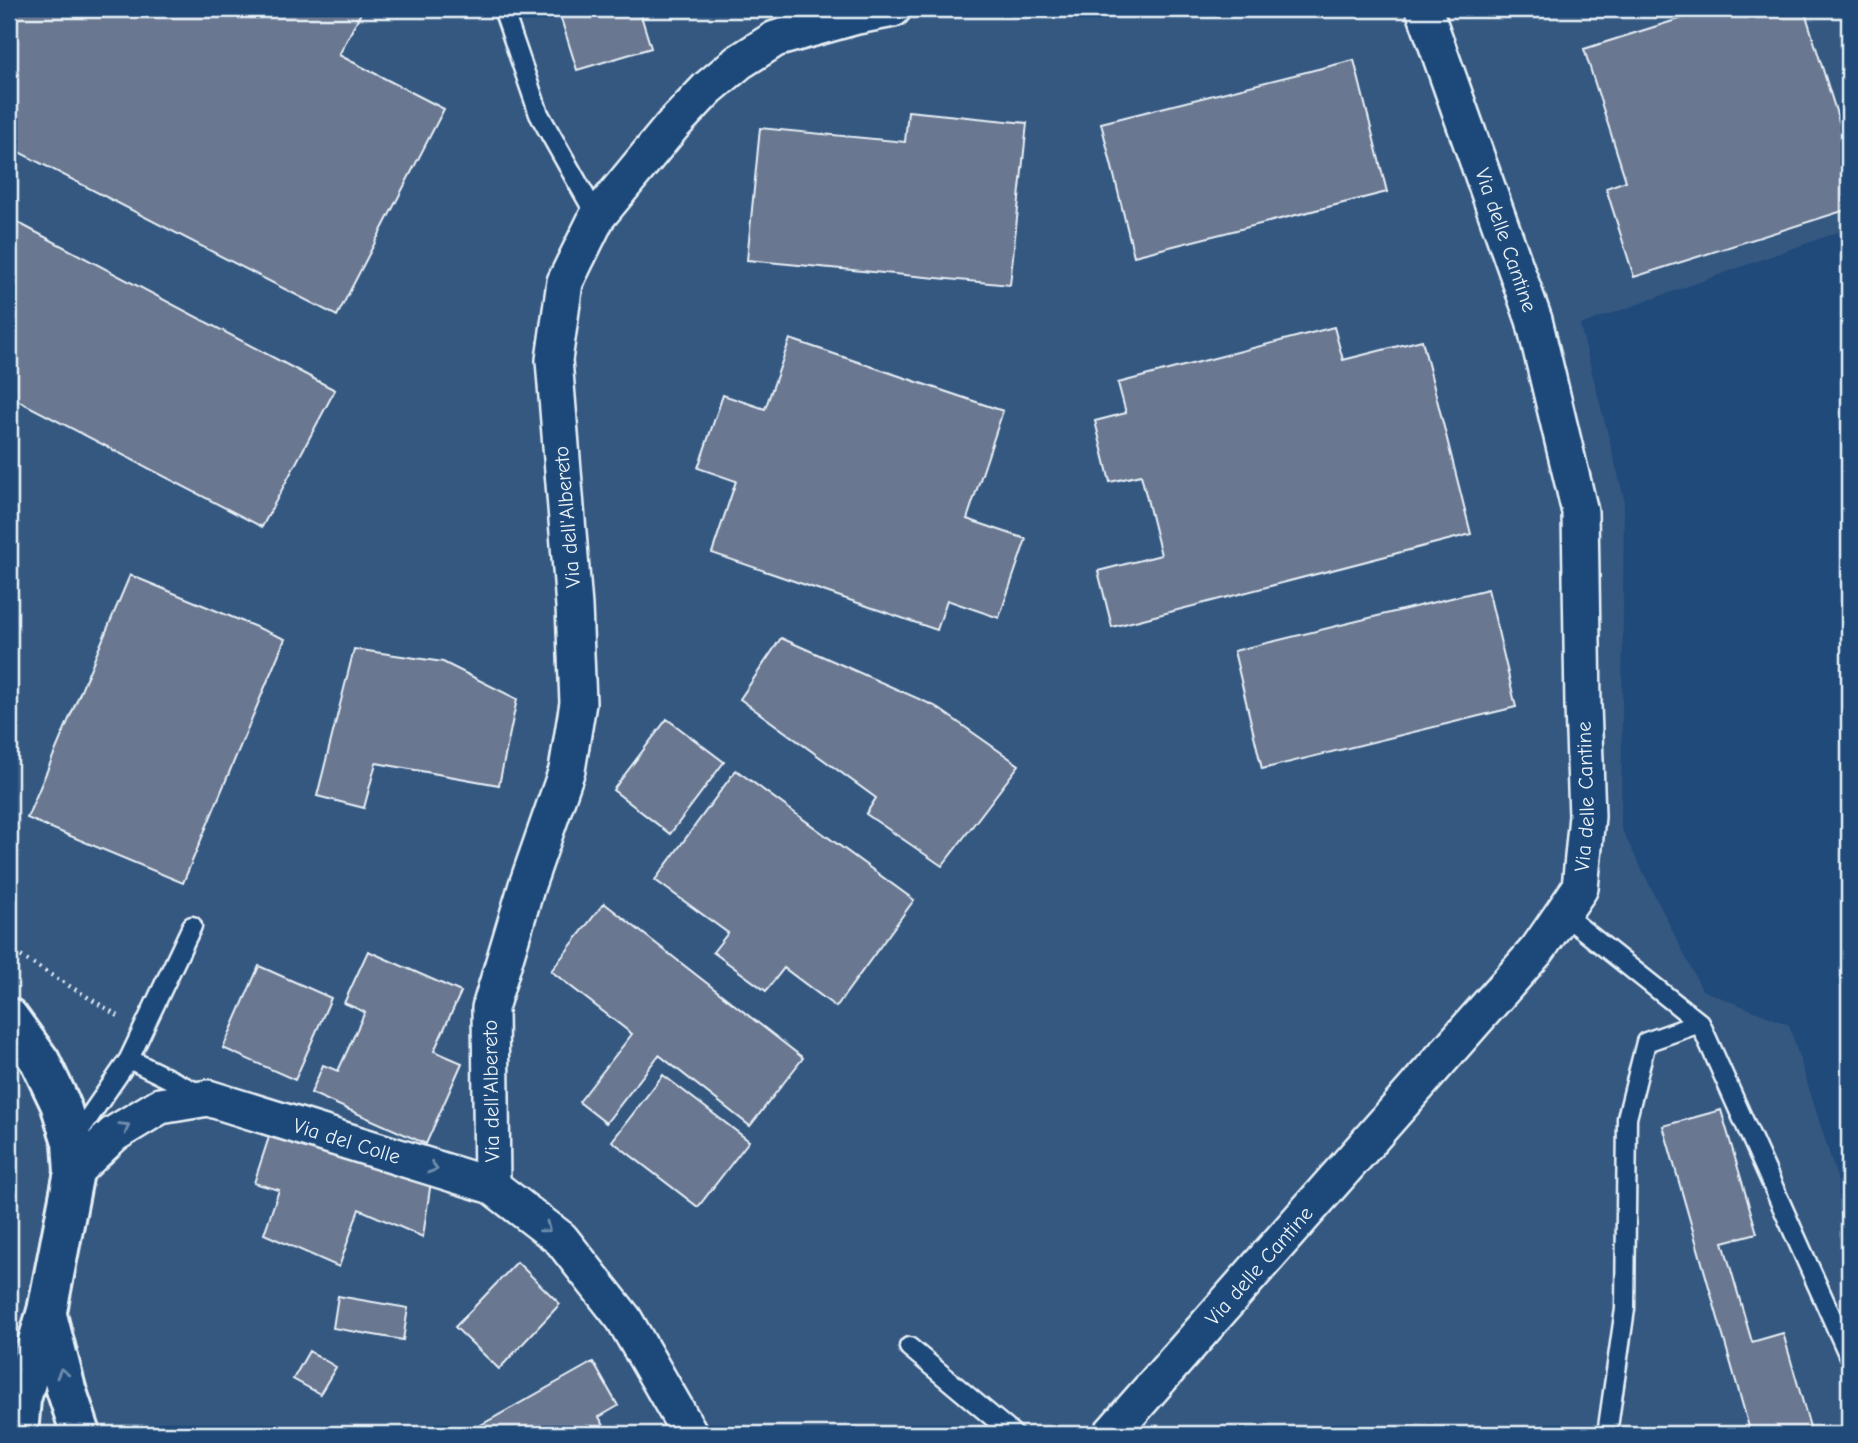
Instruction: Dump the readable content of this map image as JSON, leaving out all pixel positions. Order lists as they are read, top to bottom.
{
  "streets": {
    "street": ["Via delle Cantine", "Via dell'Albereto", "Via del Colle"]
  },
  "crossings": [
    ["Via dell'Albereto", "Via del Colle"]
  ],
  "one_way": ["Via del Colle"]
}
